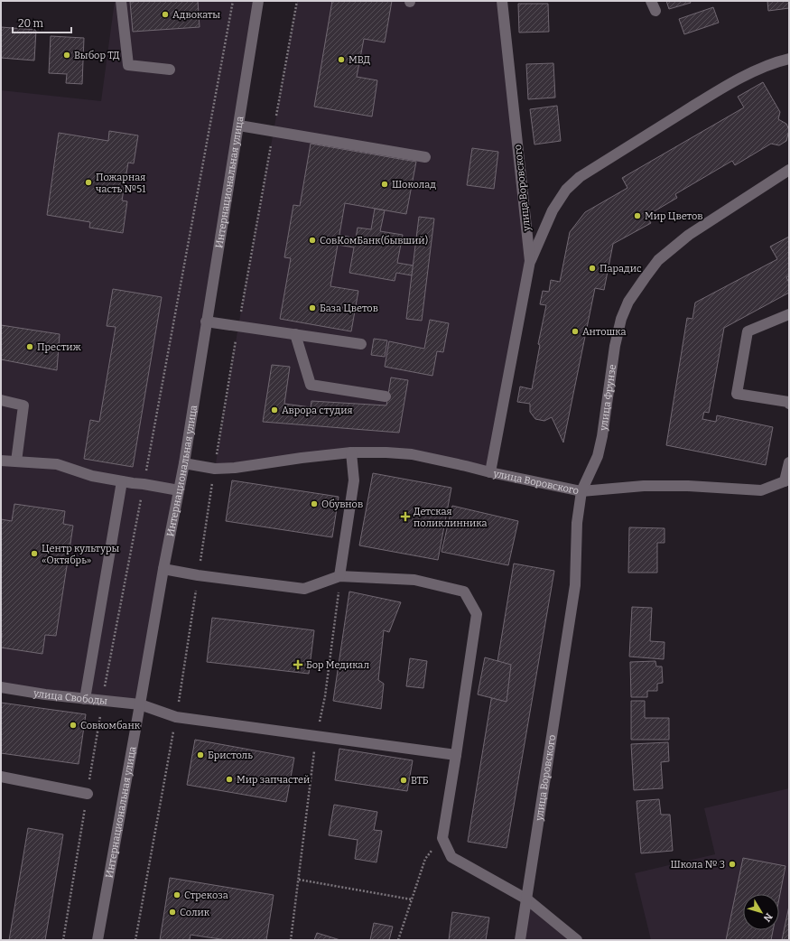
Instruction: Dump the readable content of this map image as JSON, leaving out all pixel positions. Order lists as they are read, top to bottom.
{
  "streets": {
    "street": [
      "Интернациональная улица",
      "улица Воровского",
      "улица Фрунзе",
      "улица Свободы"
    ]
  },
  "crossings": [
    ["Интернациональная улица", "улица Свободы"],
    ["улица Воровского", "улица Фрунзе"]
  ],
  "places": {
    "other": [
      "Адвокаты",
      "Выбор ТД",
      "МВД",
      "Пожарная часть №51",
      "Шоколад",
      "Мир Цветов",
      "СовКомБанк(бывший)",
      "Парадис",
      "База Цветов",
      "Антошка",
      "Престиж",
      "Аврора студия",
      "Обувнов",
      "Центр культуры «Октябрь»",
      "Совкомбанк",
      "Бристоль",
      "Мир запчастей",
      "ВТБ",
      "Школа № 3",
      "Стрекоза",
      "Солик"
    ],
    "health": ["Детская поликлинника", "Бор Медикал"]
  },
  "scale_bar": "20 m",
  "north": "bottom right"
}
